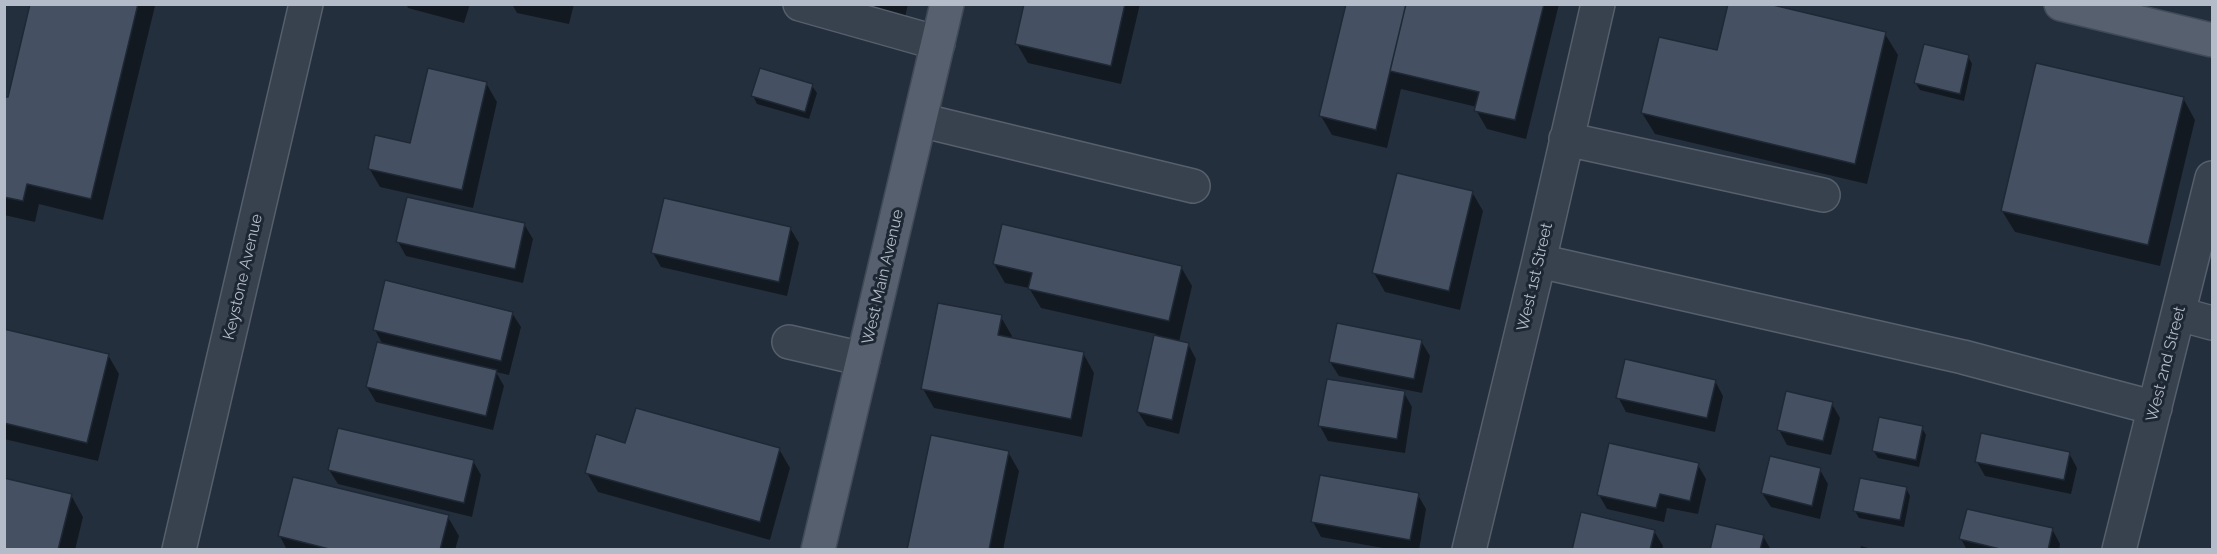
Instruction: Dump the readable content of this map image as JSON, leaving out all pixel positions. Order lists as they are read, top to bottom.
{
  "streets": {
    "main road": ["West Main Avenue"],
    "street": ["Keystone Avenue", "West 1st Street", "West 2nd Street"]
  }
}
